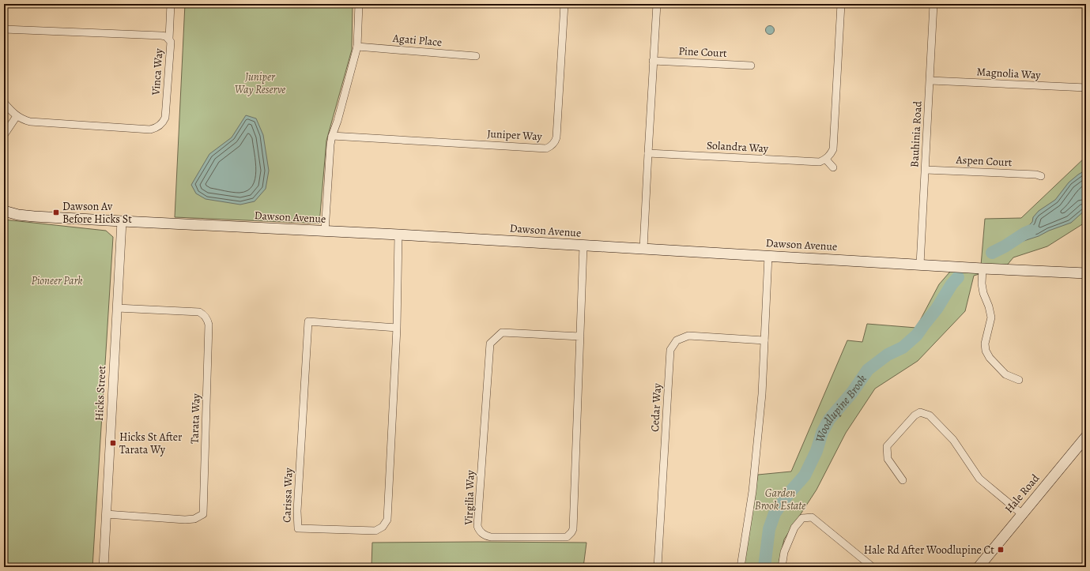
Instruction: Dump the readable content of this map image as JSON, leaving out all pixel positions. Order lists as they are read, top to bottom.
{
  "streets": {
    "main road": ["Dawson Avenue", "Hale Road"],
    "street": [
      "Agati Place",
      "Pine Court",
      "Vinca Way",
      "Magnolia Way",
      "Bauhinia Road",
      "Juniper Way",
      "Solandra Way",
      "Aspen Court",
      "Hicks Street",
      "Cedar Way",
      "Tarata Way",
      "Carissa Way",
      "Virgilia Way"
    ]
  },
  "crossings": [
    ["Magnolia Way", "Bauhinia Road"],
    ["Bauhinia Road", "Aspen Court"],
    ["Bauhinia Road", "Dawson Avenue"],
    ["Dawson Avenue", "Hicks Street"],
    ["Dawson Avenue", "Carissa Way"],
    ["Dawson Avenue", "Virgilia Way"],
    ["Hicks Street", "Tarata Way"]
  ],
  "water": ["Woodlupine Brook"],
  "parks": ["Juniper Way Reserve", "Pioneer Park", "Garden Brook Estate"],
  "places": {
    "transit": ["Dawson Av Before Hicks St", "Hicks St After Tarata Wy", "Hale Rd After Woodlupine Ct"]
  }
}
